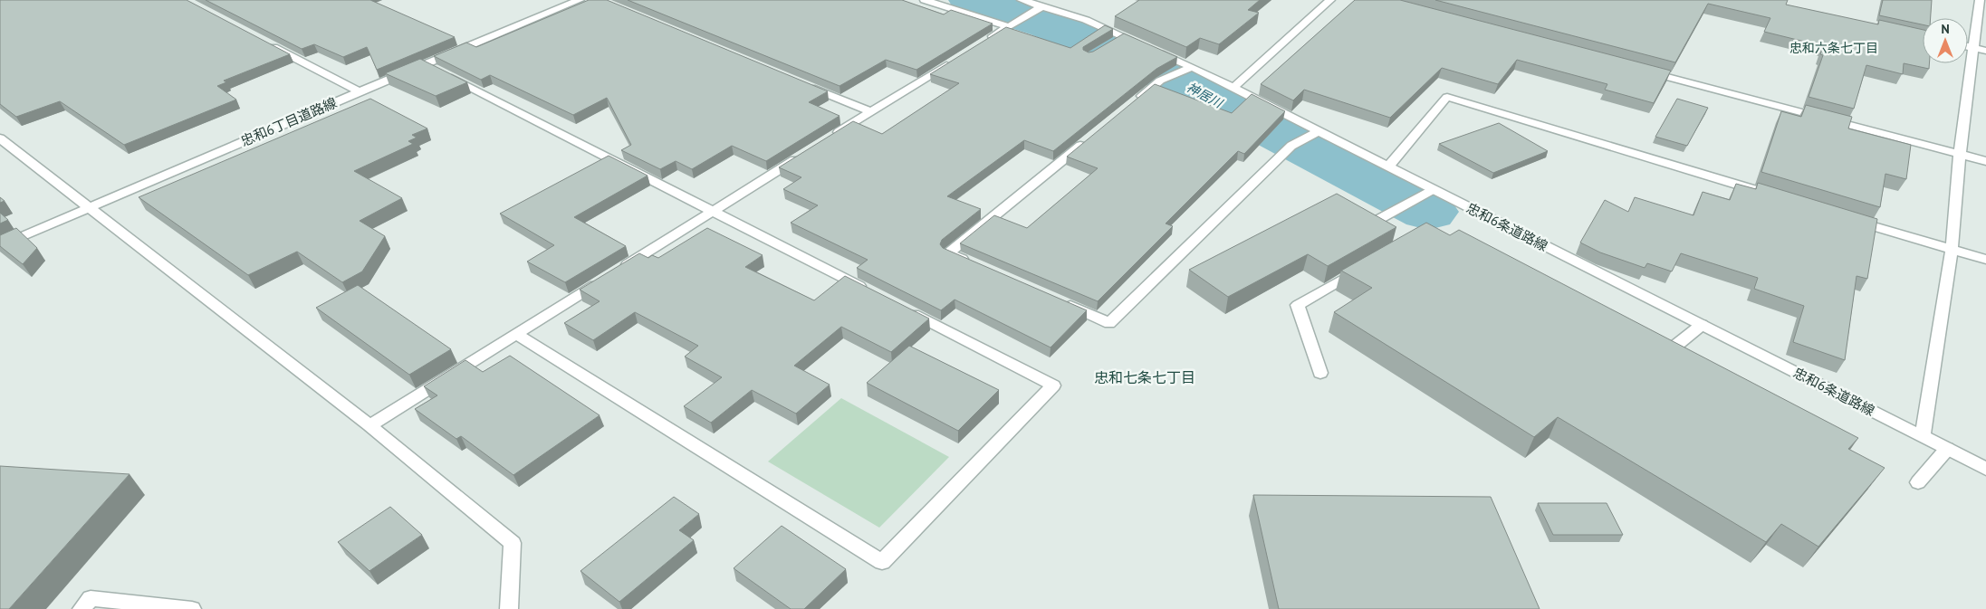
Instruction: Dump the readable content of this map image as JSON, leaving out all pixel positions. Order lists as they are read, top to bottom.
{
  "streets": {
    "street": ["忠和6丁目道路線", "忠和6条道路線"]
  },
  "districts": ["忠和六条七丁目", "忠和七条七丁目"],
  "water": ["神居川"],
  "north": "top"
}
